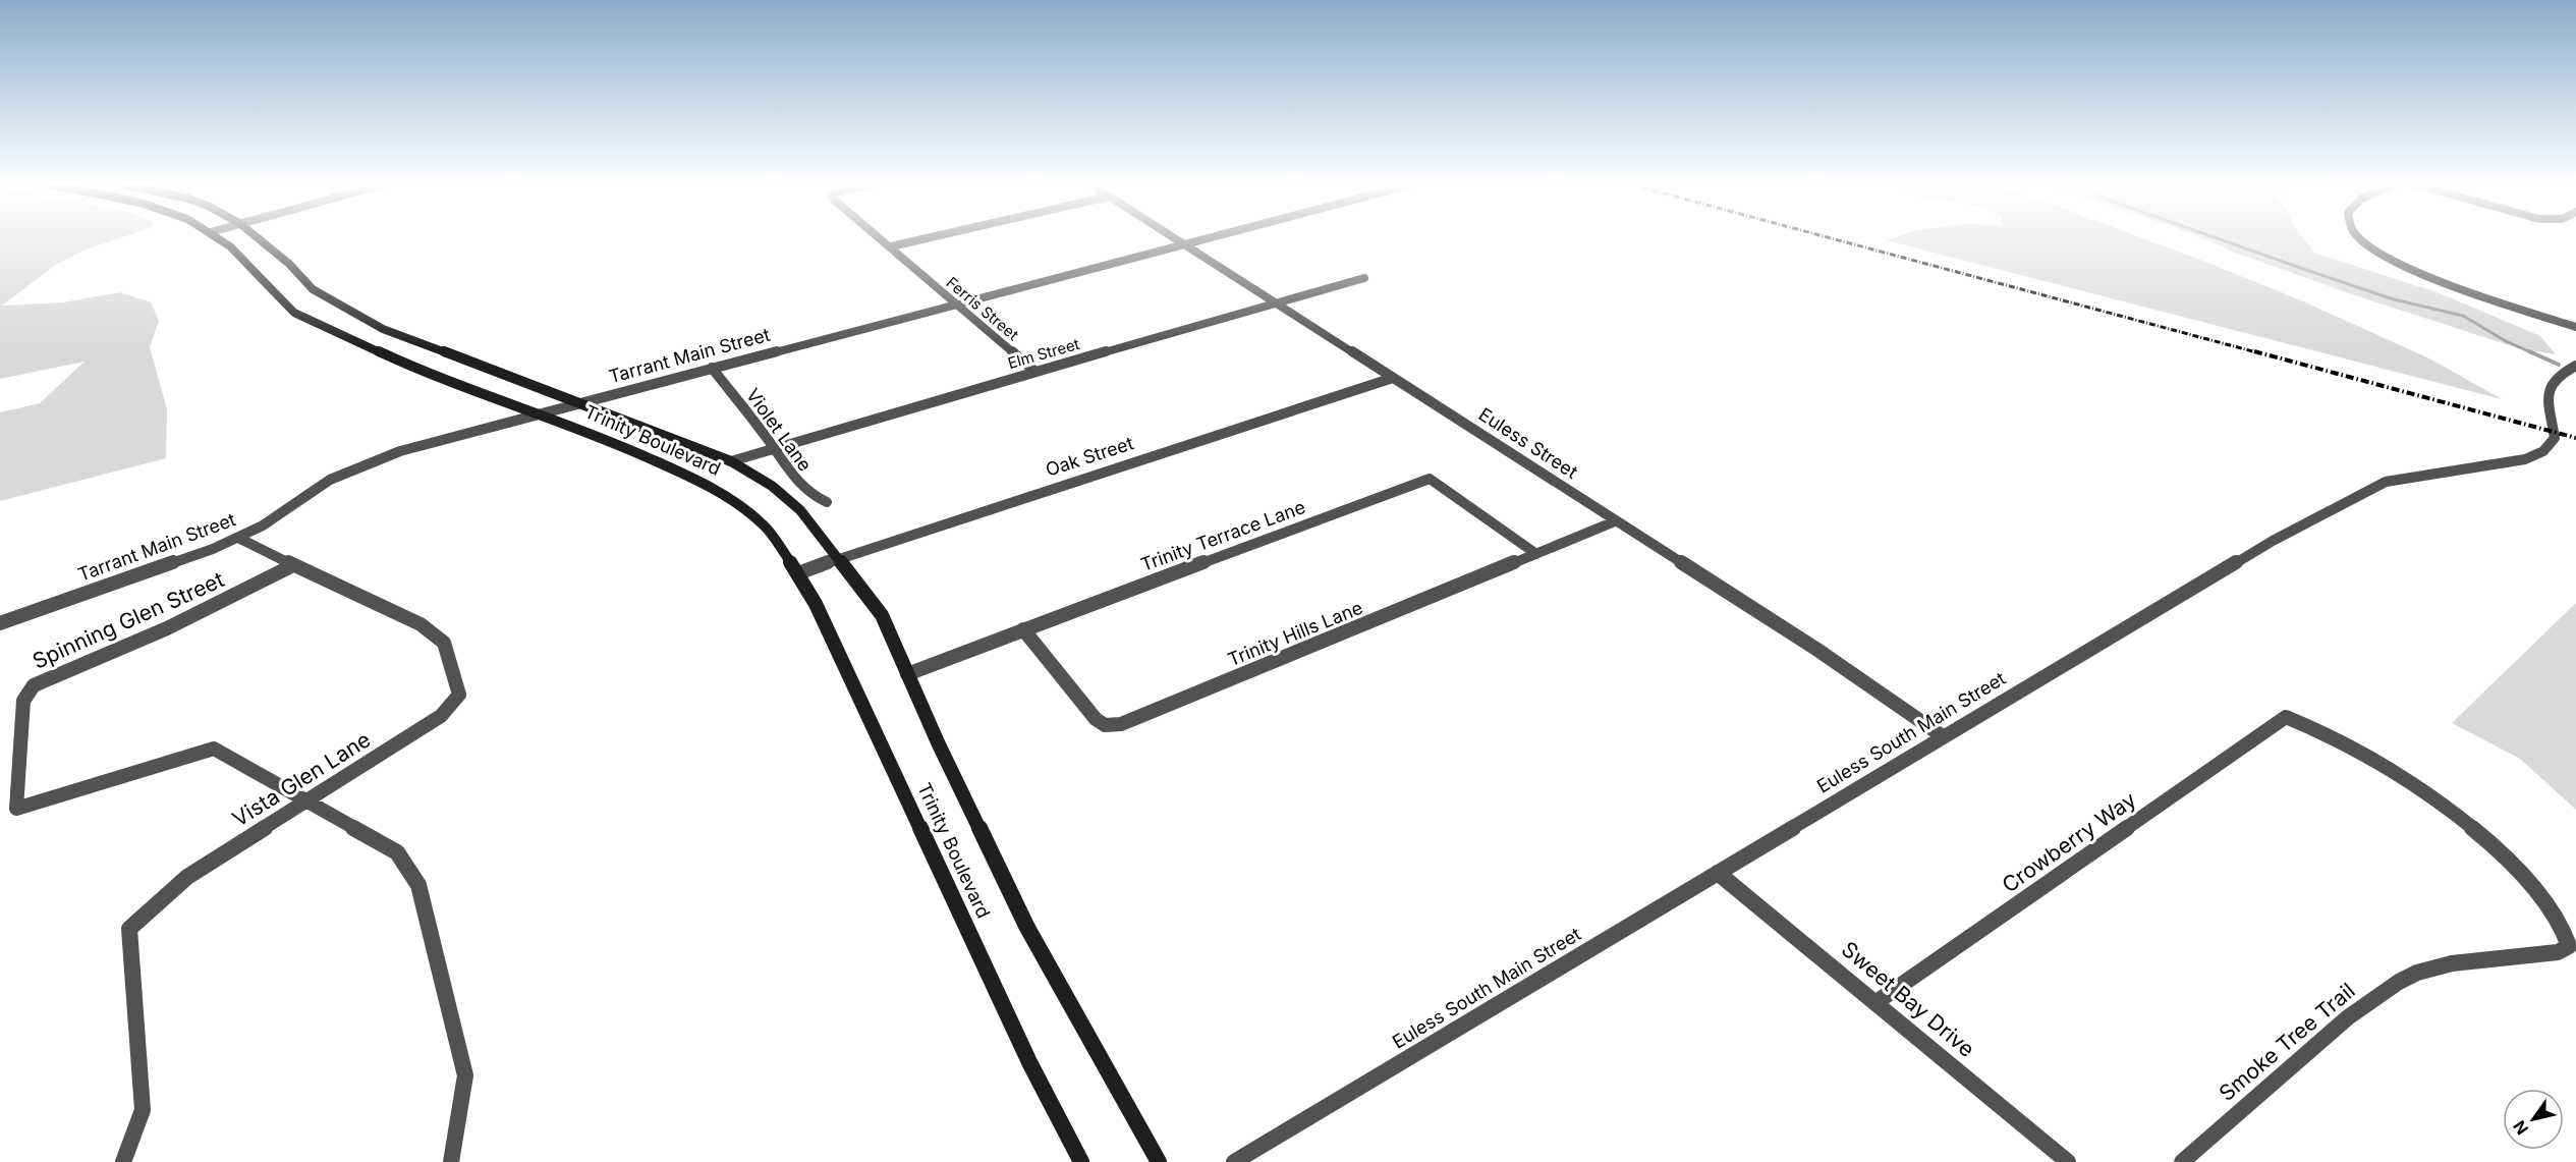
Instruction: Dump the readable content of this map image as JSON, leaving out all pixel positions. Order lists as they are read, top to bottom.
{
  "streets": {
    "main road": ["Trinity Boulevard"],
    "street": [
      "Ferris Street",
      "Elm Street",
      "Tarrant Main Street",
      "Violet Lane",
      "Euless Street",
      "Oak Street",
      "Trinity Terrace Lane",
      "Spinning Glen Street",
      "Trinity Hills Lane",
      "Euless South Main Street",
      "Vista Glen Lane",
      "Crowberry Way",
      "Sweet Bay Drive",
      "Smoke Tree Trail"
    ]
  },
  "crossings": [
    ["Ferris Street", "Elm Street"],
    ["Ferris Street", "Tarrant Main Street"],
    ["Elm Street", "Violet Lane"],
    ["Elm Street", "Trinity Boulevard"],
    ["Elm Street", "Euless Street"],
    ["Tarrant Main Street", "Violet Lane"],
    ["Tarrant Main Street", "Trinity Boulevard"],
    ["Tarrant Main Street", "Euless Street"],
    ["Tarrant Main Street", "Vista Glen Lane"],
    ["Trinity Boulevard", "Oak Street"],
    ["Trinity Boulevard", "Trinity Terrace Lane"],
    ["Euless Street", "Oak Street"],
    ["Euless Street", "Trinity Hills Lane"],
    ["Euless Street", "Euless South Main Street"],
    ["Trinity Terrace Lane", "Trinity Hills Lane"],
    ["Spinning Glen Street", "Vista Glen Lane"],
    ["Euless South Main Street", "Sweet Bay Drive"],
    ["Crowberry Way", "Sweet Bay Drive"],
    ["Crowberry Way", "Smoke Tree Trail"]
  ],
  "north": "bottom left"
}
